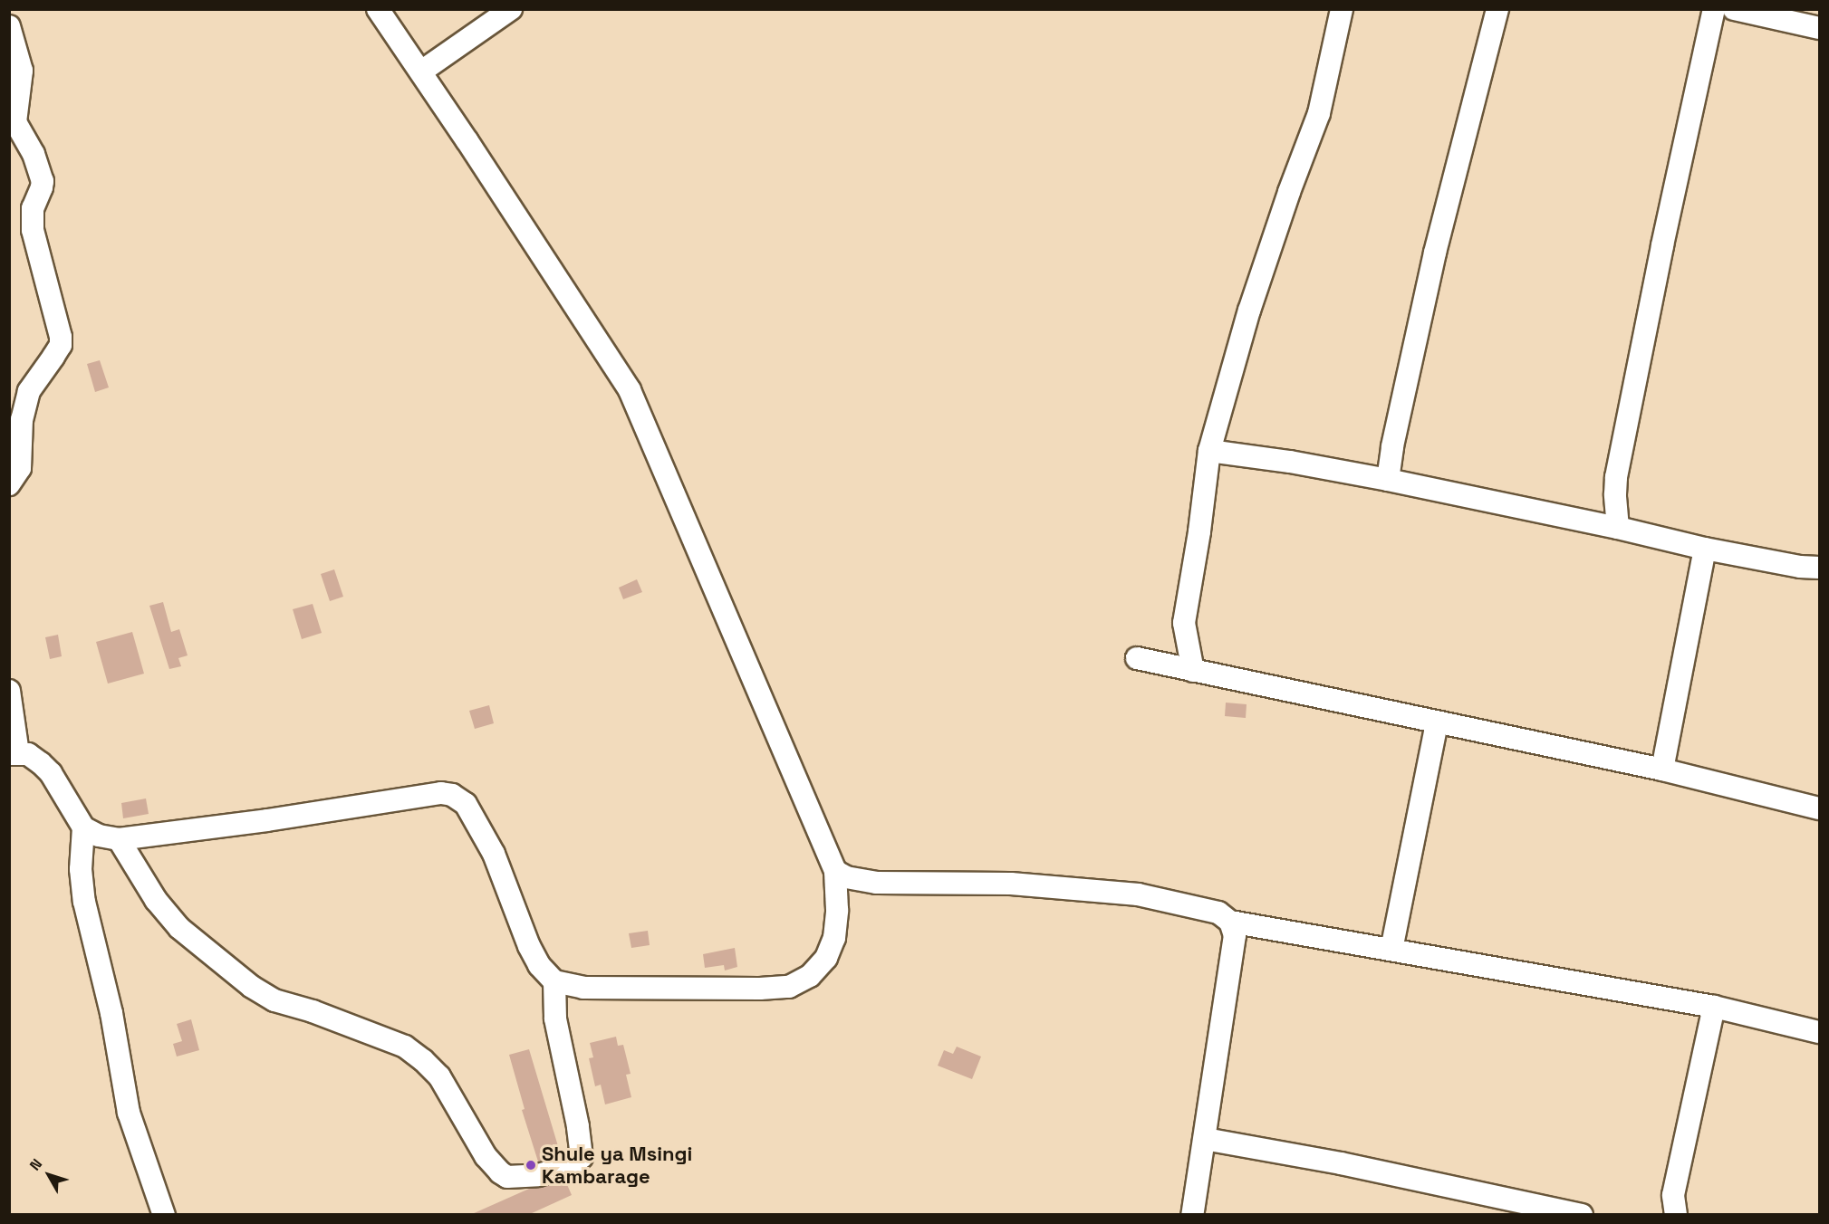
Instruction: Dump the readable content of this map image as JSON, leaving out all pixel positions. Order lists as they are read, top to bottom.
{
  "places": ["Shule ya Msingi Kambarage"],
  "north": "top left"
}
